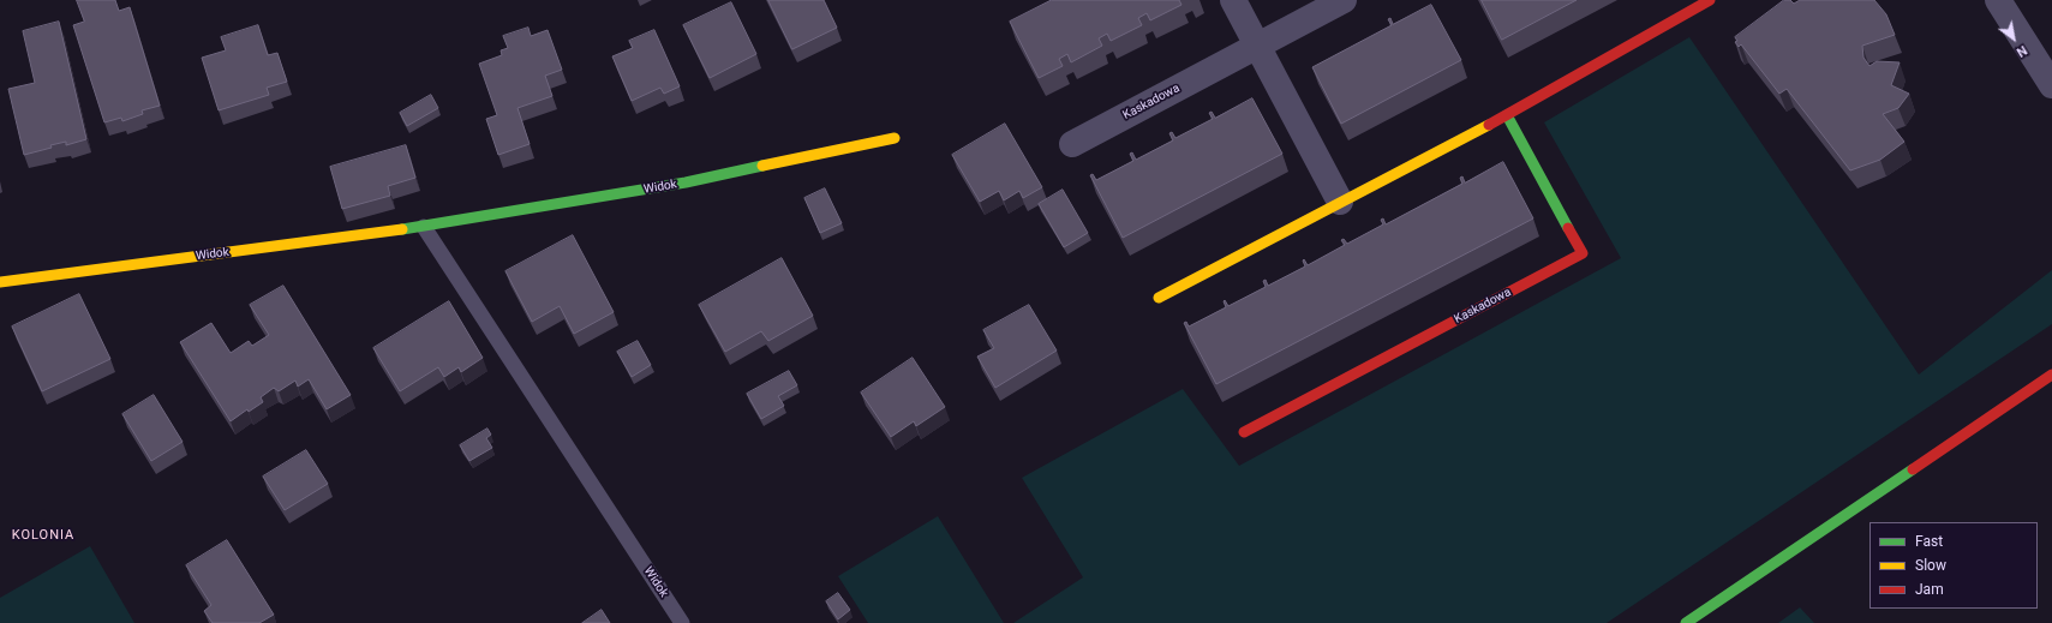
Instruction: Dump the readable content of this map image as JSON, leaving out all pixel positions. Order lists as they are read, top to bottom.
{
  "streets": {
    "street": ["Kaskadowa", "Widok"]
  },
  "districts": ["KOLONIA"],
  "legend": ["Fast", "Slow", "Jam"],
  "north": "bottom right"
}
